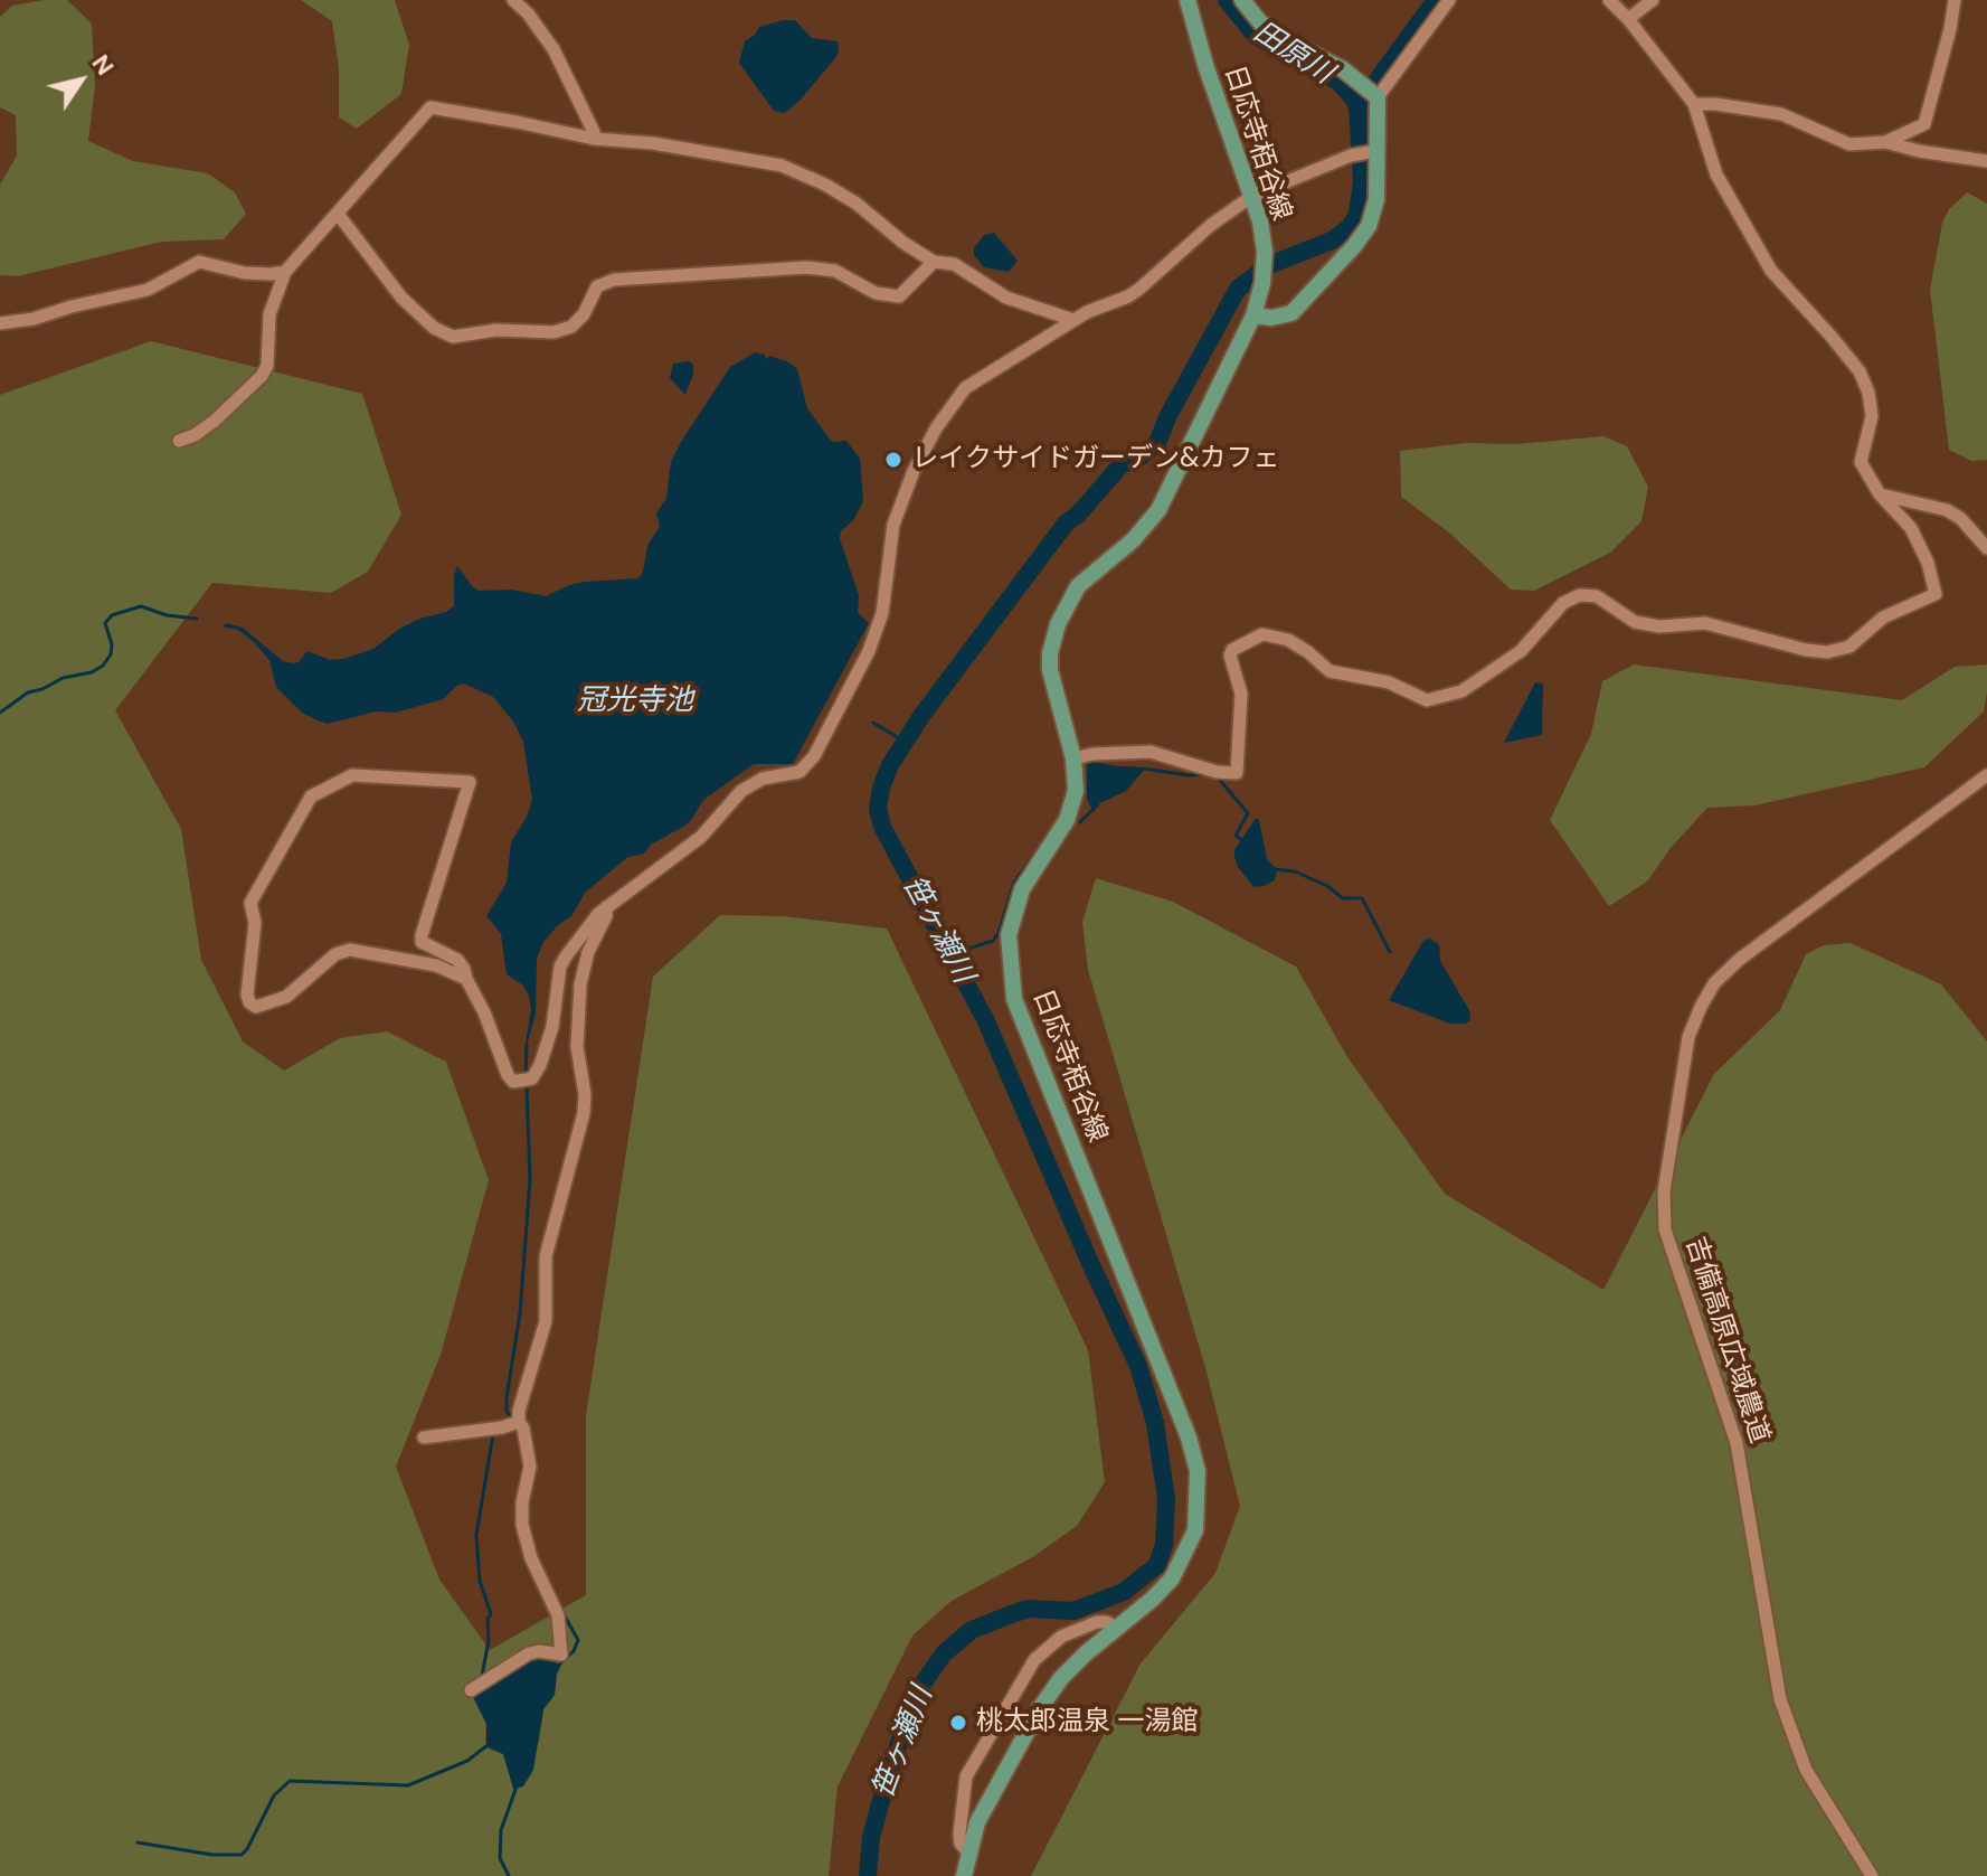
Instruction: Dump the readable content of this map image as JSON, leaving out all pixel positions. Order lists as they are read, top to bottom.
{
  "streets": {
    "main road": ["日応寺栢谷線"],
    "street": ["吉備高原広域農道"]
  },
  "water": ["田原川", "冠光寺池", "笹ヶ瀬川"],
  "places": ["レイクサイドガーデン&カフェ", "桃太郎温泉 一湯館"],
  "north": "top right"
}
